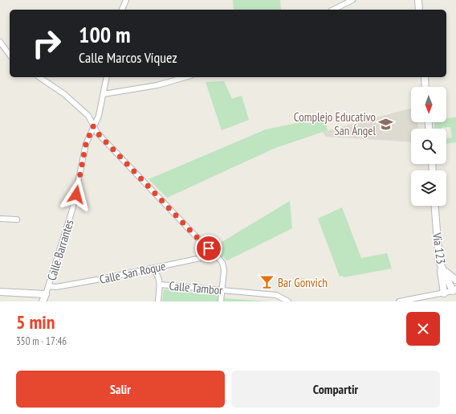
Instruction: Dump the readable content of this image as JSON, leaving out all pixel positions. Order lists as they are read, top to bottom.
{
  "streets": {
    "main road": ["Vía 123"],
    "street": ["Calle Barrantes", "Calle San Roque", "Calle Tambor"]
  },
  "crossings": [
    ["Calle Barrantes", "Calle San Roque"]
  ],
  "places": {
    "school or university": ["Complejo Educativo San Ángel"],
    "bar": ["Bar Gonvich"]
  },
  "north": "bottom",
  "page": {
    "turn": ["100 m", "Calle Marcos Víquez"],
    "heading": ["5 min", "350 m · 17:46"],
    "buttons": ["Salir", "Compartir"]
  }
}
